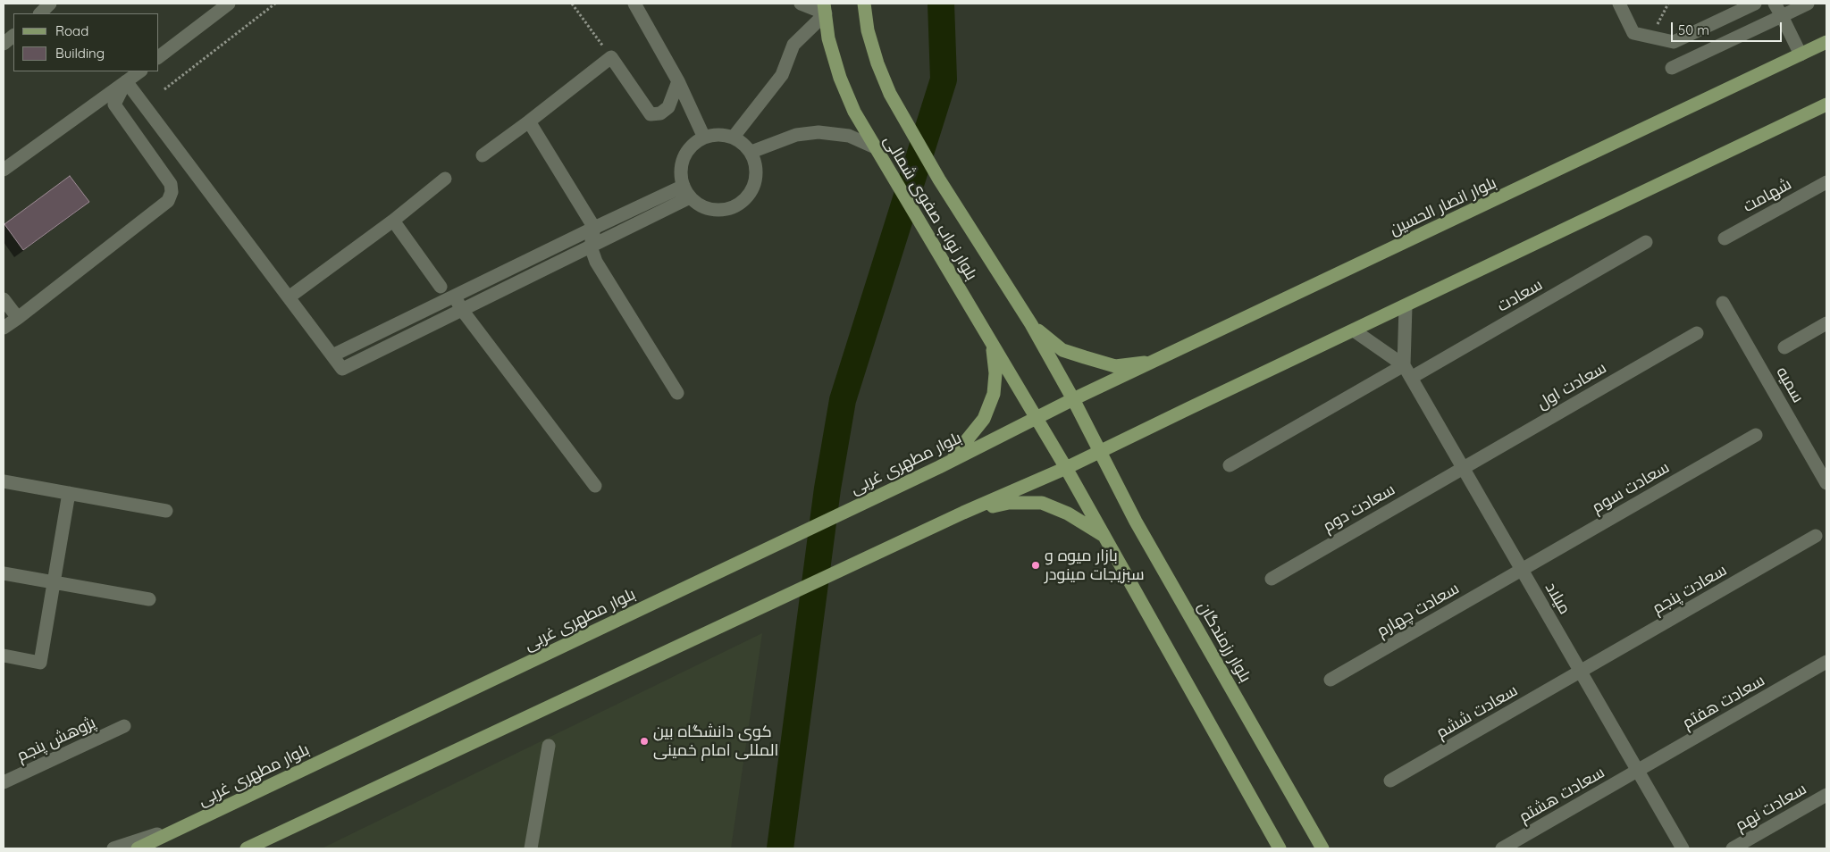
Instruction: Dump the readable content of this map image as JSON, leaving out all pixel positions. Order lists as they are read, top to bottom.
{
  "streets": {
    "main road": [
      "بلوار انصار الحسین",
      "بلوار نواب صفوی شمالی",
      "بلوار مطهری غربی",
      "بلوار رزمندگان"
    ],
    "street": [
      "شهامت",
      "سعادت",
      "سمیه",
      "سعادت اول",
      "سعادت سوم",
      "سعادت دوم",
      "سعادت پنجم",
      "میلاد",
      "سعادت چهارم",
      "سعادت هفتم",
      "سعادت ششم",
      "پژوهش پنجم",
      "سعادت هشتم",
      "سعادت نهم"
    ]
  },
  "crossings": [
    ["بلوار انصار الحسین", "بلوار نواب صفوی شمالی"],
    ["بلوار انصار الحسین", "بلوار مطهری غربی"],
    ["بلوار انصار الحسین", "بلوار رزمندگان"],
    ["بلوار نواب صفوی شمالی", "بلوار مطهری غربی"],
    ["بلوار نواب صفوی شمالی", "بلوار رزمندگان"],
    ["سعادت", "میلاد"],
    ["سعادت اول", "سعادت دوم"],
    ["سعادت اول", "میلاد"],
    ["بلوار مطهری غربی", "بلوار رزمندگان"],
    ["سعادت سوم", "میلاد"],
    ["سعادت سوم", "سعادت چهارم"],
    ["سعادت دوم", "میلاد"],
    ["سعادت پنجم", "میلاد"],
    ["سعادت پنجم", "سعادت ششم"],
    ["میلاد", "سعادت چهارم"],
    ["میلاد", "سعادت هفتم"],
    ["میلاد", "سعادت ششم"],
    ["میلاد", "سعادت هشتم"],
    ["سعادت هفتم", "سعادت هشتم"]
  ],
  "places": ["بازار میوه و سبزیجات مینودر", "کوی دانشگاه بین المللی امام خمینی"],
  "legend": ["Road", "Building"],
  "scale_bar": "50 m"
}
